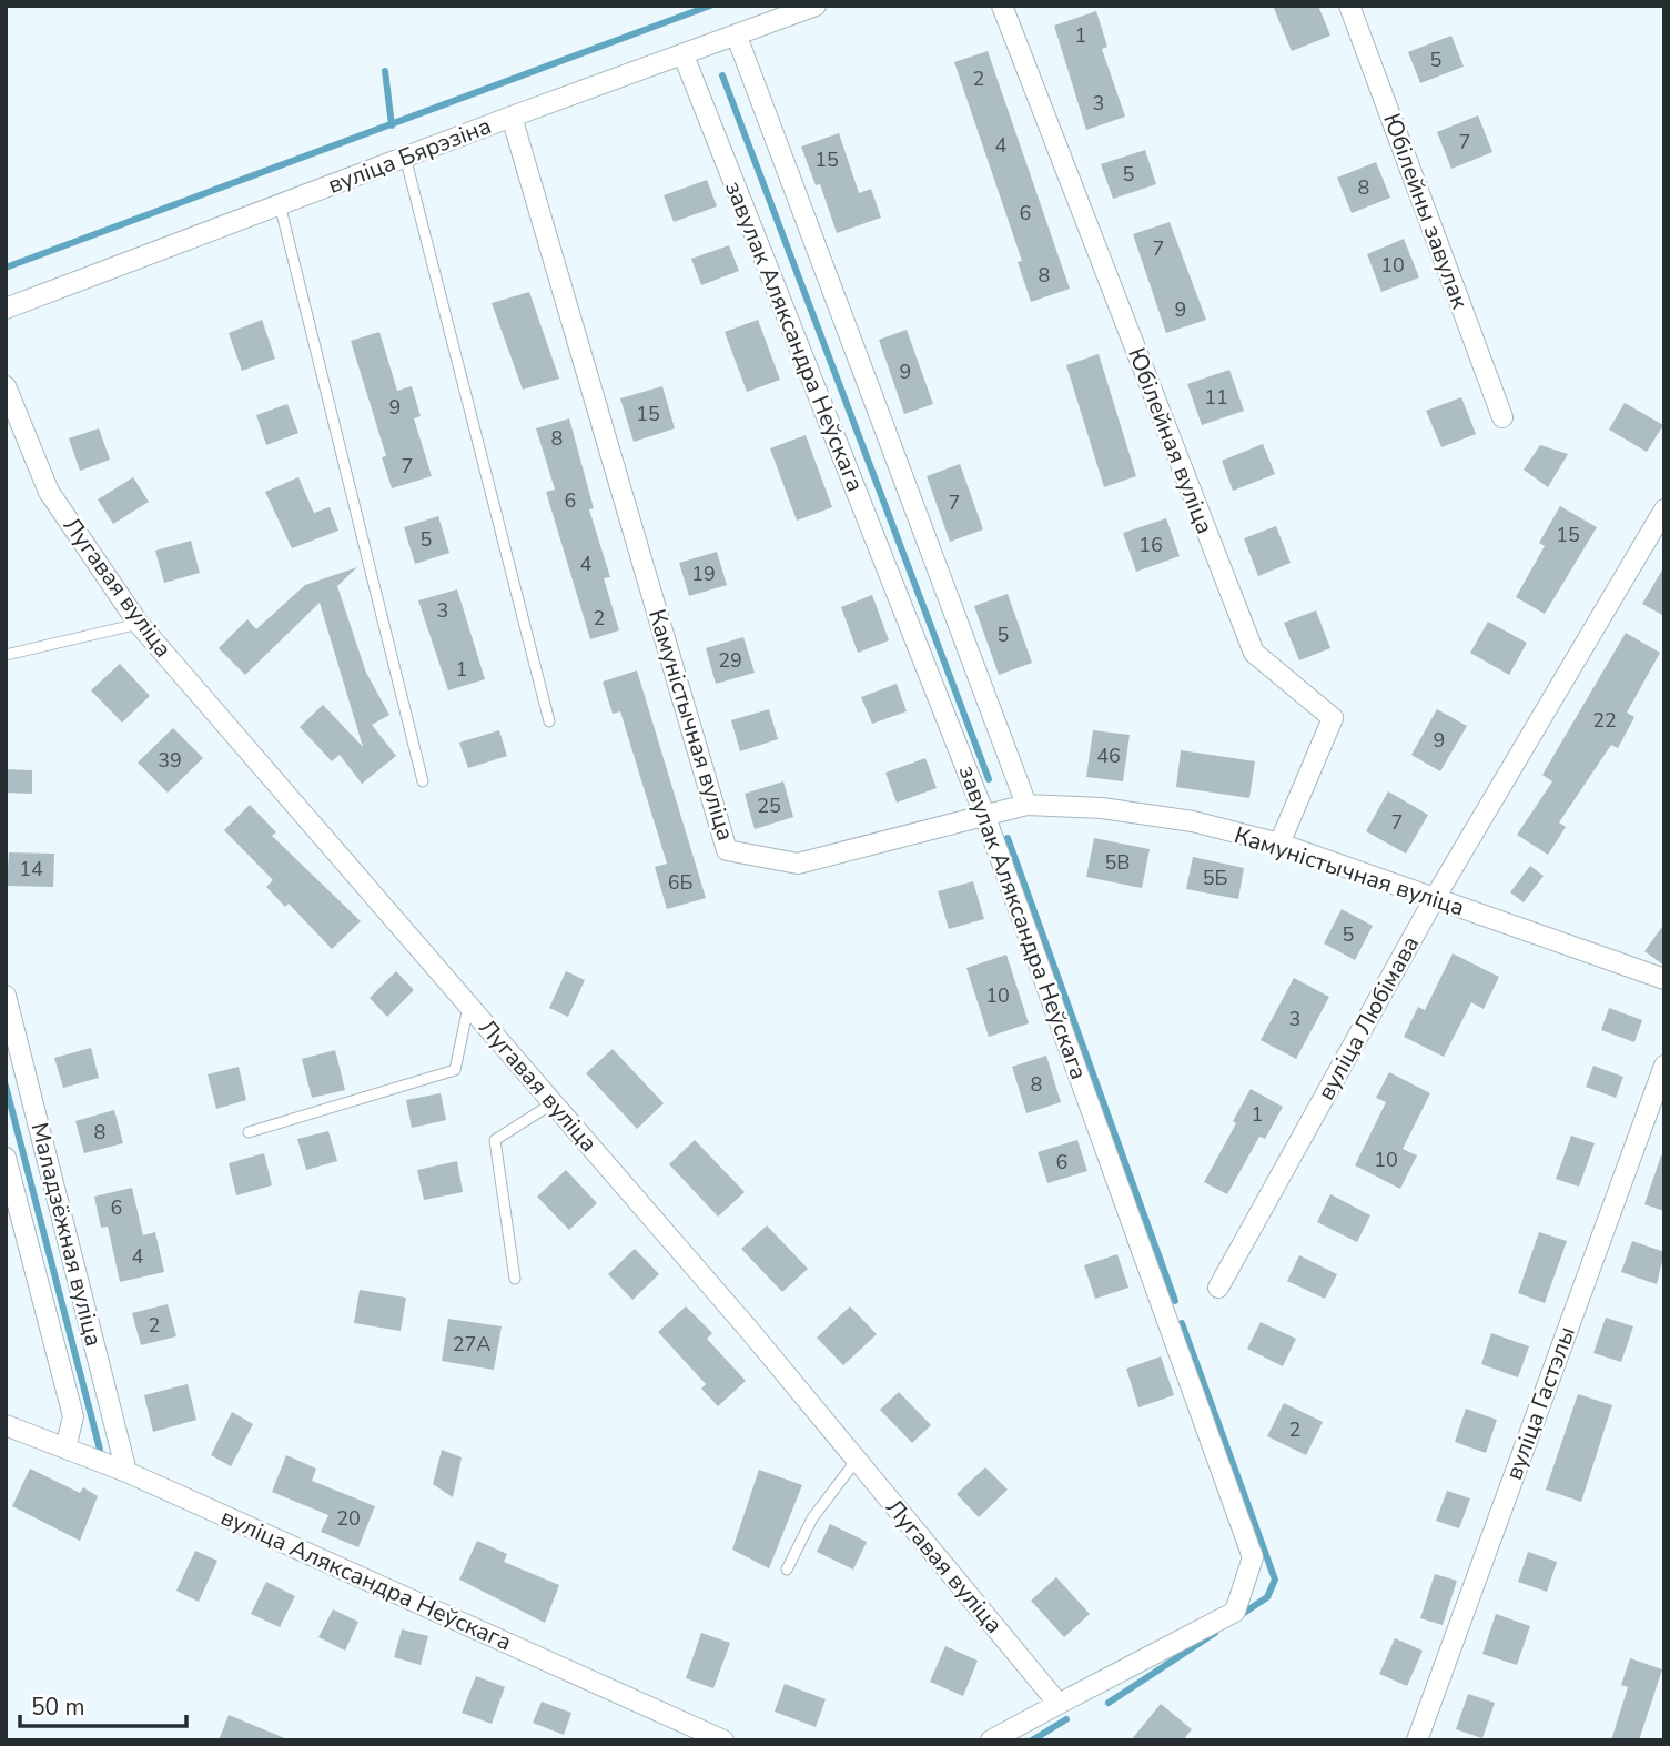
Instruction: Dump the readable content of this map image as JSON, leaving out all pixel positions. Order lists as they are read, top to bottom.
{
  "streets": {
    "street": [
      "вуліца Бярэзіна",
      "Юбілейны завулак",
      "завулак Аляксандра Неўскага",
      "Юбілейная вуліца",
      "Лугавая вуліца",
      "Камуністычная вуліца",
      "вуліца Любімава",
      "Маладзёжная вуліца",
      "вуліца Гастэлы",
      "вуліца Аляксандра Неўскага"
    ]
  },
  "crossings": [
    ["вуліца Бярэзіна", "завулак Аляксандра Неўскага"],
    ["вуліца Бярэзіна", "Камуністычная вуліца"],
    ["завулак Аляксандра Неўскага", "Лугавая вуліца"],
    ["завулак Аляксандра Неўскага", "Камуністычная вуліца"],
    ["Юбілейная вуліца", "Камуністычная вуліца"],
    ["Камуністычная вуліца", "вуліца Любімава"],
    ["Маладзёжная вуліца", "вуліца Аляксандра Неўскага"]
  ],
  "house_numbers": [
    "1",
    "5",
    "2",
    "3",
    "7",
    "4",
    "15",
    "5",
    "8",
    "6",
    "7",
    "10",
    "8",
    "9",
    "9",
    "11",
    "9",
    "15",
    "8",
    "7",
    "6",
    "7",
    "15",
    "5",
    "16",
    "4",
    "19",
    "3",
    "2",
    "5",
    "29",
    "1",
    "22",
    "9",
    "46",
    "39",
    "25",
    "7",
    "5В",
    "14",
    "5Б",
    "6Б",
    "5",
    "10",
    "3",
    "8",
    "1",
    "8",
    "10",
    "6",
    "6",
    "4",
    "2",
    "27А",
    "2",
    "20"
  ],
  "scale_bar": "50 m"
}
